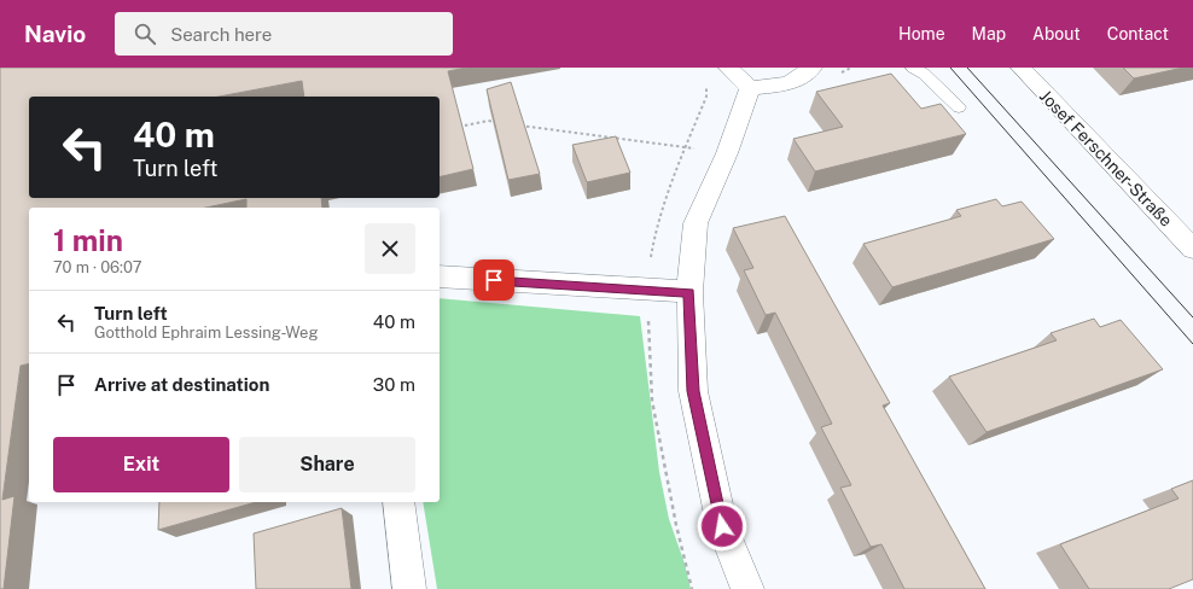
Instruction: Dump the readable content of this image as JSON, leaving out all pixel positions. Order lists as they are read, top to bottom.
{
  "streets": {
    "street": ["Josef Ferschner-Straße"]
  },
  "page": {
    "header": "Navio",
    "search": "Search here",
    "nav": [
      "Home",
      "Map",
      "About",
      "Contact"
    ],
    "turn": ["40 m", "Turn left"],
    "heading": ["1 min", "70 m · 06:07"],
    "list": [
      {
        "name": "Turn left",
        "note": "Gotthold Ephraim Lessing-Weg",
        "value": "40 m"
      },
      {
        "name": "Arrive at destination",
        "value": "30 m"
      }
    ],
    "buttons": ["Exit", "Share"]
  }
}
